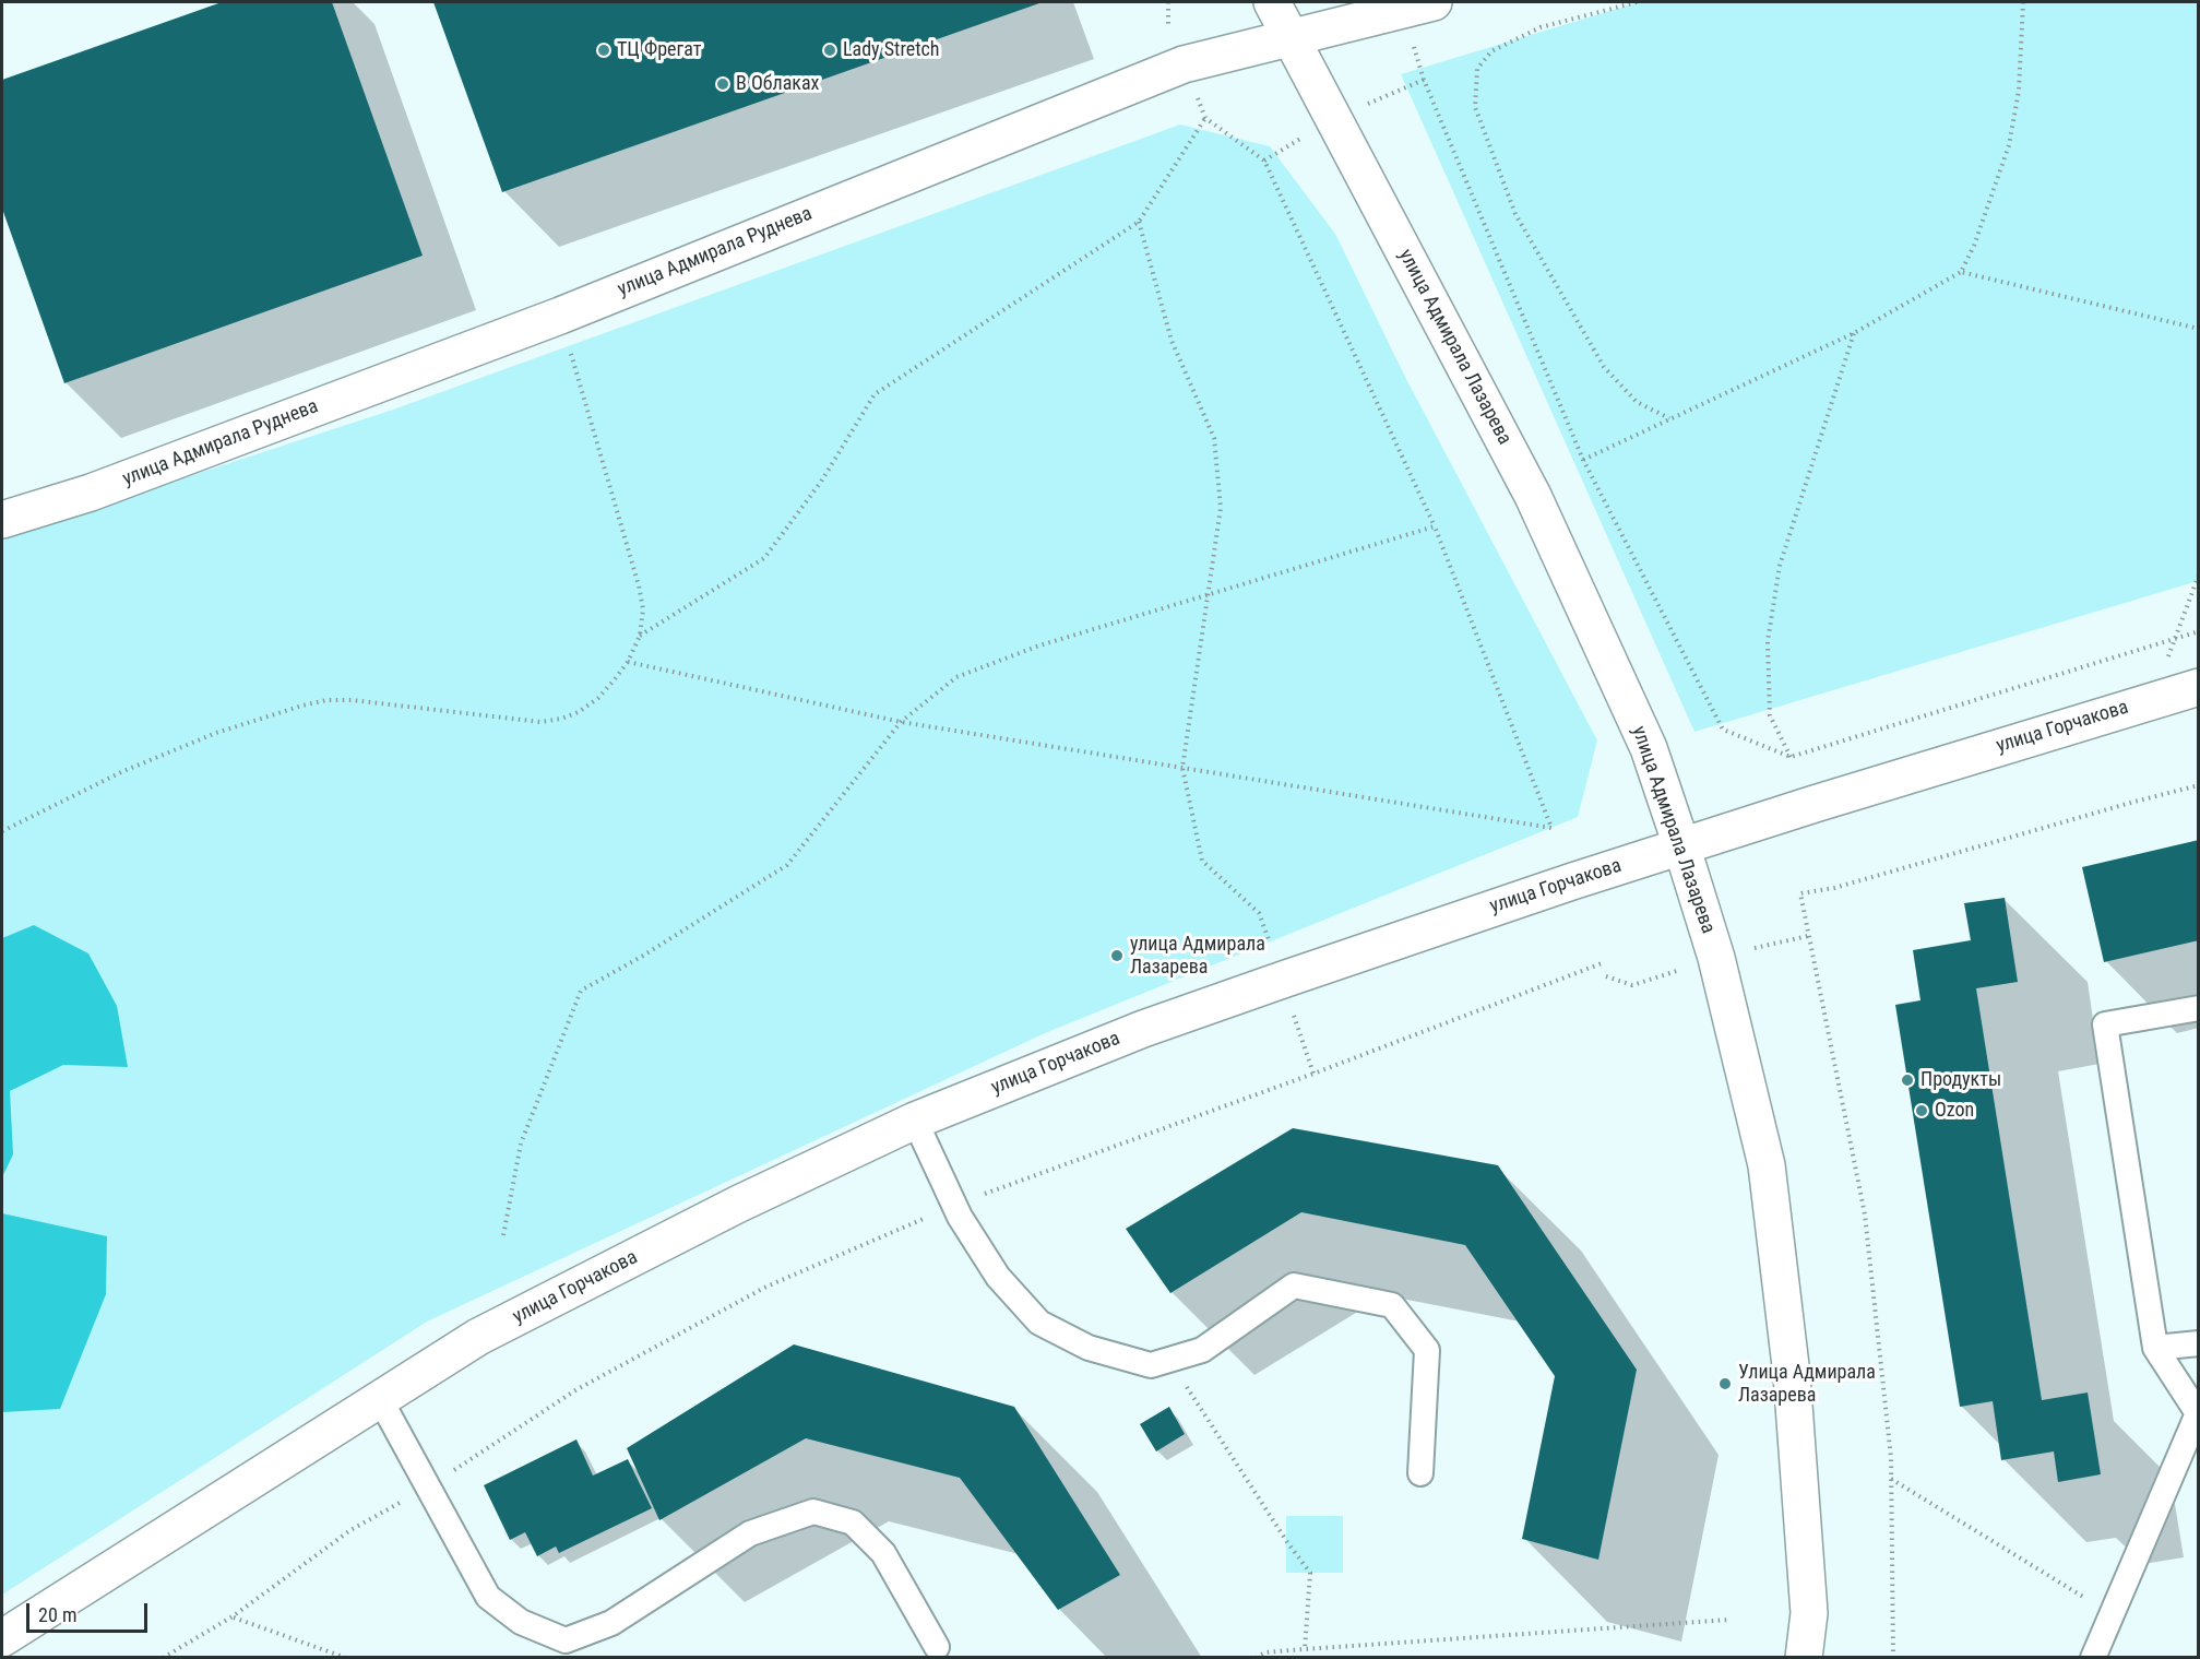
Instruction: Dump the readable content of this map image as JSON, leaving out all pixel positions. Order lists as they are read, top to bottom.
{
  "streets": {
    "street": ["улица Адмирала Руднева", "улица Адмирала Лазарева", "улица Горчакова"]
  },
  "crossings": [
    ["улица Адмирала Руднева", "улица Адмирала Лазарева"],
    ["улица Адмирала Лазарева", "улица Горчакова"]
  ],
  "places": [
    "ТЦ Фрегат",
    "Lady Stretch",
    "В Облаках",
    "улица Адмирала Лазарева",
    "Продукты",
    "Ozon",
    "Улица Адмирала Лазарева"
  ],
  "scale_bar": "20 m"
}
